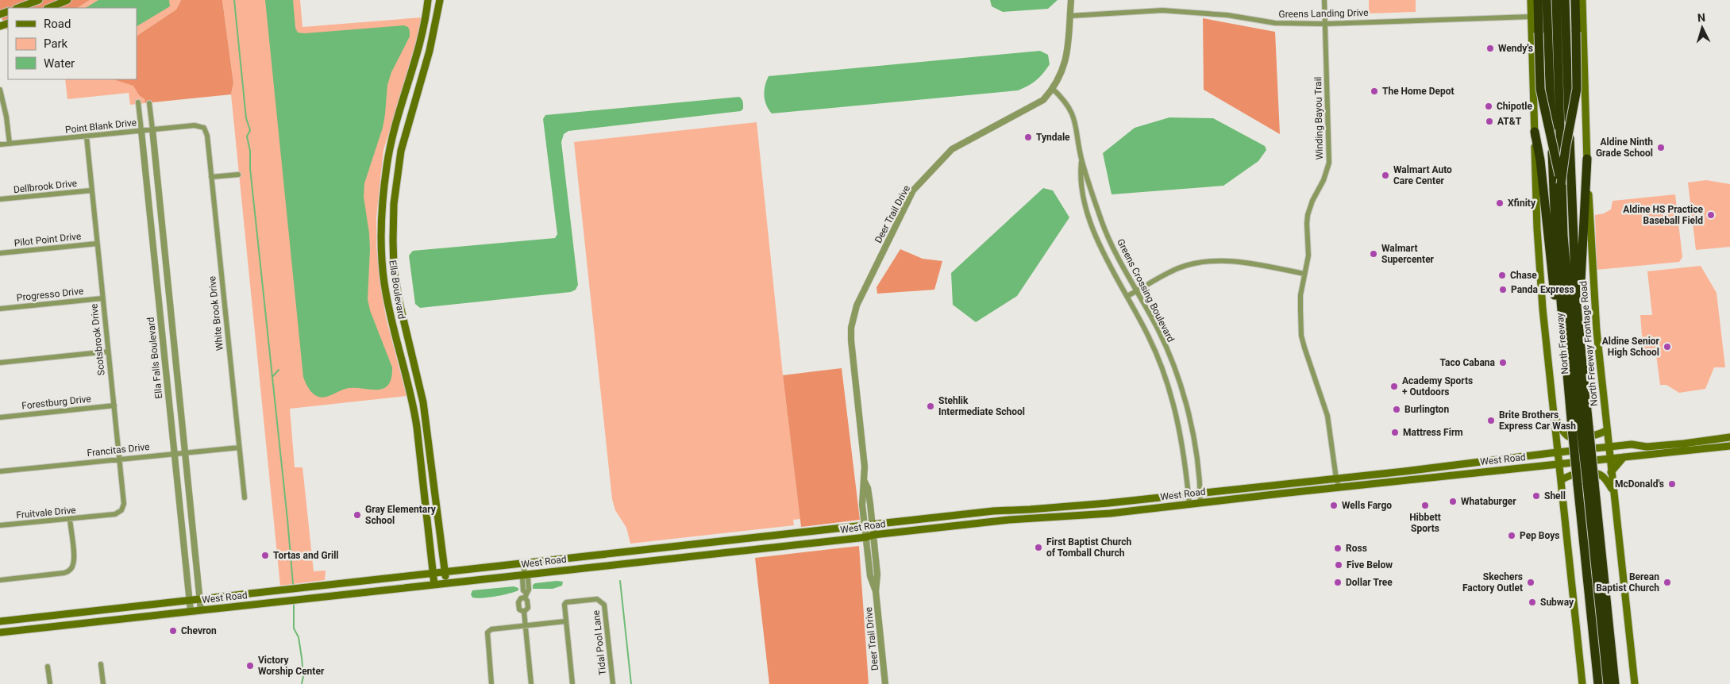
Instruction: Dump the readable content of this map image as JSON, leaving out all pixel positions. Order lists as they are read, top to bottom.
{
  "streets": {
    "highway": ["North Freeway"],
    "main road": ["Ella Boulevard", "North Freeway Frontage Road", "West Road"],
    "street": [
      "Greens Landing Drive",
      "Winding Bayou Trail",
      "Point Blank Drive",
      "Dellbrook Drive",
      "Deer Trail Drive",
      "Pilot Point Drive",
      "Greens Crossing Boulevard",
      "Progresso Drive",
      "White Brook Drive",
      "Scotsbrook Drive",
      "Ella Falls Boulevard",
      "Forestburg Drive",
      "Francitas Drive",
      "Fruitvale Drive",
      "Tidal Pool Lane"
    ]
  },
  "crossings": [
    ["Greens Landing Drive", "Winding Bayou Trail"],
    ["Greens Landing Drive", "Deer Trail Drive"],
    ["Winding Bayou Trail", "West Road"],
    ["Point Blank Drive", "White Brook Drive"],
    ["Point Blank Drive", "Scotsbrook Drive"],
    ["Point Blank Drive", "Ella Falls Boulevard"],
    ["Dellbrook Drive", "Scotsbrook Drive"],
    ["Deer Trail Drive", "Greens Crossing Boulevard"],
    ["Deer Trail Drive", "West Road"],
    ["Pilot Point Drive", "Scotsbrook Drive"],
    ["Ella Boulevard", "West Road"],
    ["Greens Crossing Boulevard", "West Road"],
    ["Progresso Drive", "Scotsbrook Drive"],
    ["White Brook Drive", "Francitas Drive"],
    ["Scotsbrook Drive", "Forestburg Drive"],
    ["Scotsbrook Drive", "Francitas Drive"],
    ["Scotsbrook Drive", "Fruitvale Drive"],
    ["North Freeway Frontage Road", "West Road"],
    ["Ella Falls Boulevard", "Francitas Drive"],
    ["Ella Falls Boulevard", "West Road"]
  ],
  "places": [
    "Wendy's",
    "The Home Depot",
    "Chipotle",
    "AT&T",
    "Tyndale",
    "Aldine Ninth Grade School",
    "Walmart Auto Care Center",
    "Xfinity",
    "Aldine HS Practice Baseball Field",
    "Walmart Supercenter",
    "Chase",
    "Panda Express",
    "Aldine Senior High School",
    "Taco Cabana",
    "Academy Sports + Outdoors",
    "Stehlik Intermediate School",
    "Burlington",
    "Brite Brothers Express Car Wash",
    "Mattress Firm",
    "McDonald's",
    "Shell",
    "Whataburger",
    "Wells Fargo",
    "Hibbett Sports",
    "Gray Elementary School",
    "Pep Boys",
    "First Baptist Church of Tomball Church",
    "Ross",
    "Tortas and Grill",
    "Five Below",
    "Dollar Tree",
    "Skechers Factory Outlet",
    "Berean Baptist Church",
    "Subway",
    "Chevron",
    "Victory Worship Center"
  ],
  "legend": ["Road", "Park", "Water"],
  "north": "top"
}
